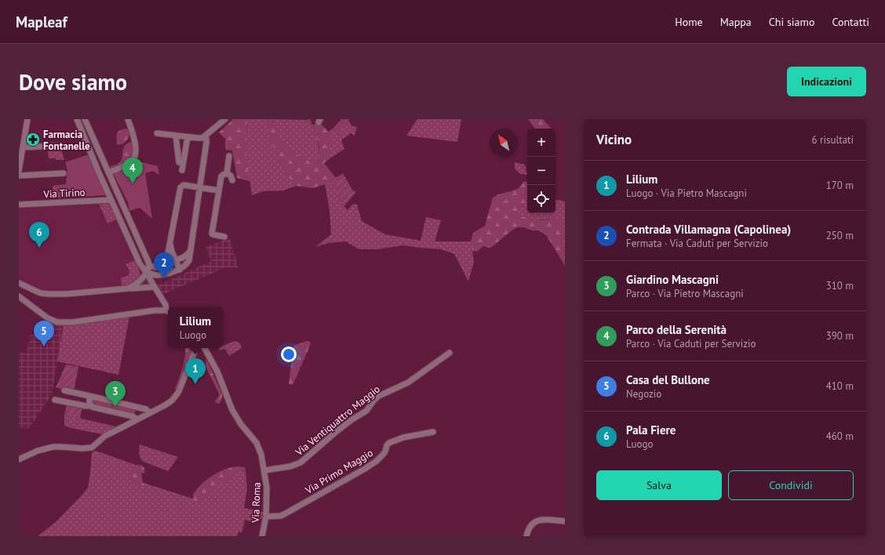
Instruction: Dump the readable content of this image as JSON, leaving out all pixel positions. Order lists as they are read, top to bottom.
{
  "streets": {
    "street": [
      "Via Tirino",
      "Via Ventiquattro Maggio",
      "Via Primo Maggio",
      "Via Roma"
    ]
  },
  "crossings": [
    ["Via Ventiquattro Maggio", "Via Roma"],
    ["Via Primo Maggio", "Via Roma"]
  ],
  "places": {
    "pharmacy": ["Farmacia Fontanelle"]
  },
  "north": "top left",
  "page": {
    "header": "Mapleaf",
    "nav": [
      "Home",
      "Mappa",
      "Chi siamo",
      "Contatti"
    ],
    "buttons": [
      "Indicazioni",
      ["Salva", "Condividi"]
    ],
    "title": "Dove siamo",
    "heading": ["Vicino", "6 risultati"],
    "map_buttons": ["+", "−"],
    "pins": [
      "4",
      "6",
      "2",
      "5",
      "1",
      "3"
    ],
    "list": [
      {
        "mark": "1",
        "name": "Lilium",
        "note": "Luogo · Via Pietro Mascagni",
        "value": "170 m"
      },
      {
        "mark": "2",
        "name": "Contrada Villamagna (Capolinea)",
        "note": "Fermata · Via Caduti per Servizio",
        "value": "250 m"
      },
      {
        "mark": "3",
        "name": "Giardino Mascagni",
        "note": "Parco · Via Pietro Mascagni",
        "value": "310 m"
      },
      {
        "mark": "4",
        "name": "Parco della Serenità",
        "note": "Parco · Via Caduti per Servizio",
        "value": "390 m"
      },
      {
        "mark": "5",
        "name": "Casa del Bullone",
        "note": "Negozio",
        "value": "410 m"
      },
      {
        "mark": "6",
        "name": "Pala Fiere",
        "note": "Luogo",
        "value": "460 m"
      }
    ],
    "popup": ["Lilium", "Luogo"]
  }
}
